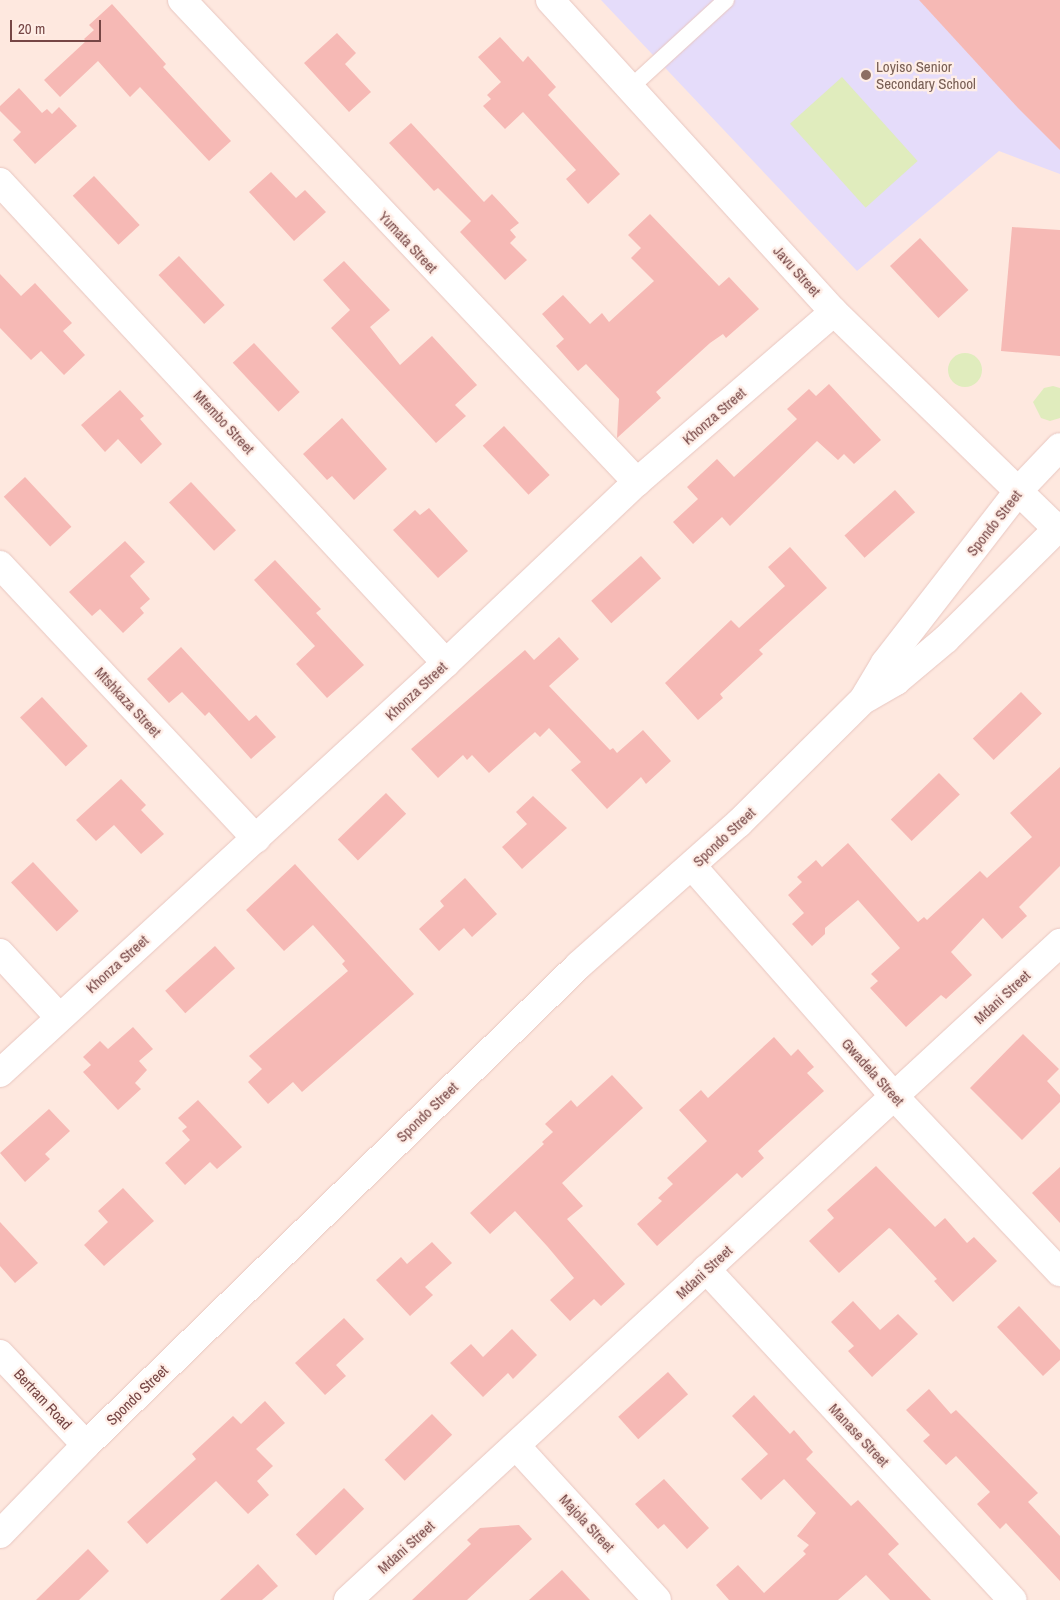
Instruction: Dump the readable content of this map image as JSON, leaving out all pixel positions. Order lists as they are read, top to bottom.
{
  "streets": {
    "street": [
      "Yumata Street",
      "Javu Street",
      "Khonza Street",
      "Mtembo Street",
      "Spondo Street",
      "Mtshkaza Street",
      "Mdani Street",
      "Gwadela Street",
      "Bertram Road",
      "Manase Street",
      "Majola Street"
    ]
  },
  "crossings": [
    ["Yumata Street", "Khonza Street"],
    ["Javu Street", "Khonza Street"],
    ["Javu Street", "Spondo Street"],
    ["Khonza Street", "Mtembo Street"],
    ["Khonza Street", "Mtshkaza Street"],
    ["Spondo Street", "Gwadela Street"],
    ["Spondo Street", "Bertram Road"],
    ["Mdani Street", "Gwadela Street"],
    ["Mdani Street", "Manase Street"],
    ["Mdani Street", "Majola Street"]
  ],
  "places": ["Loyiso Senior Secondary School"],
  "scale_bar": "20 m"
}
